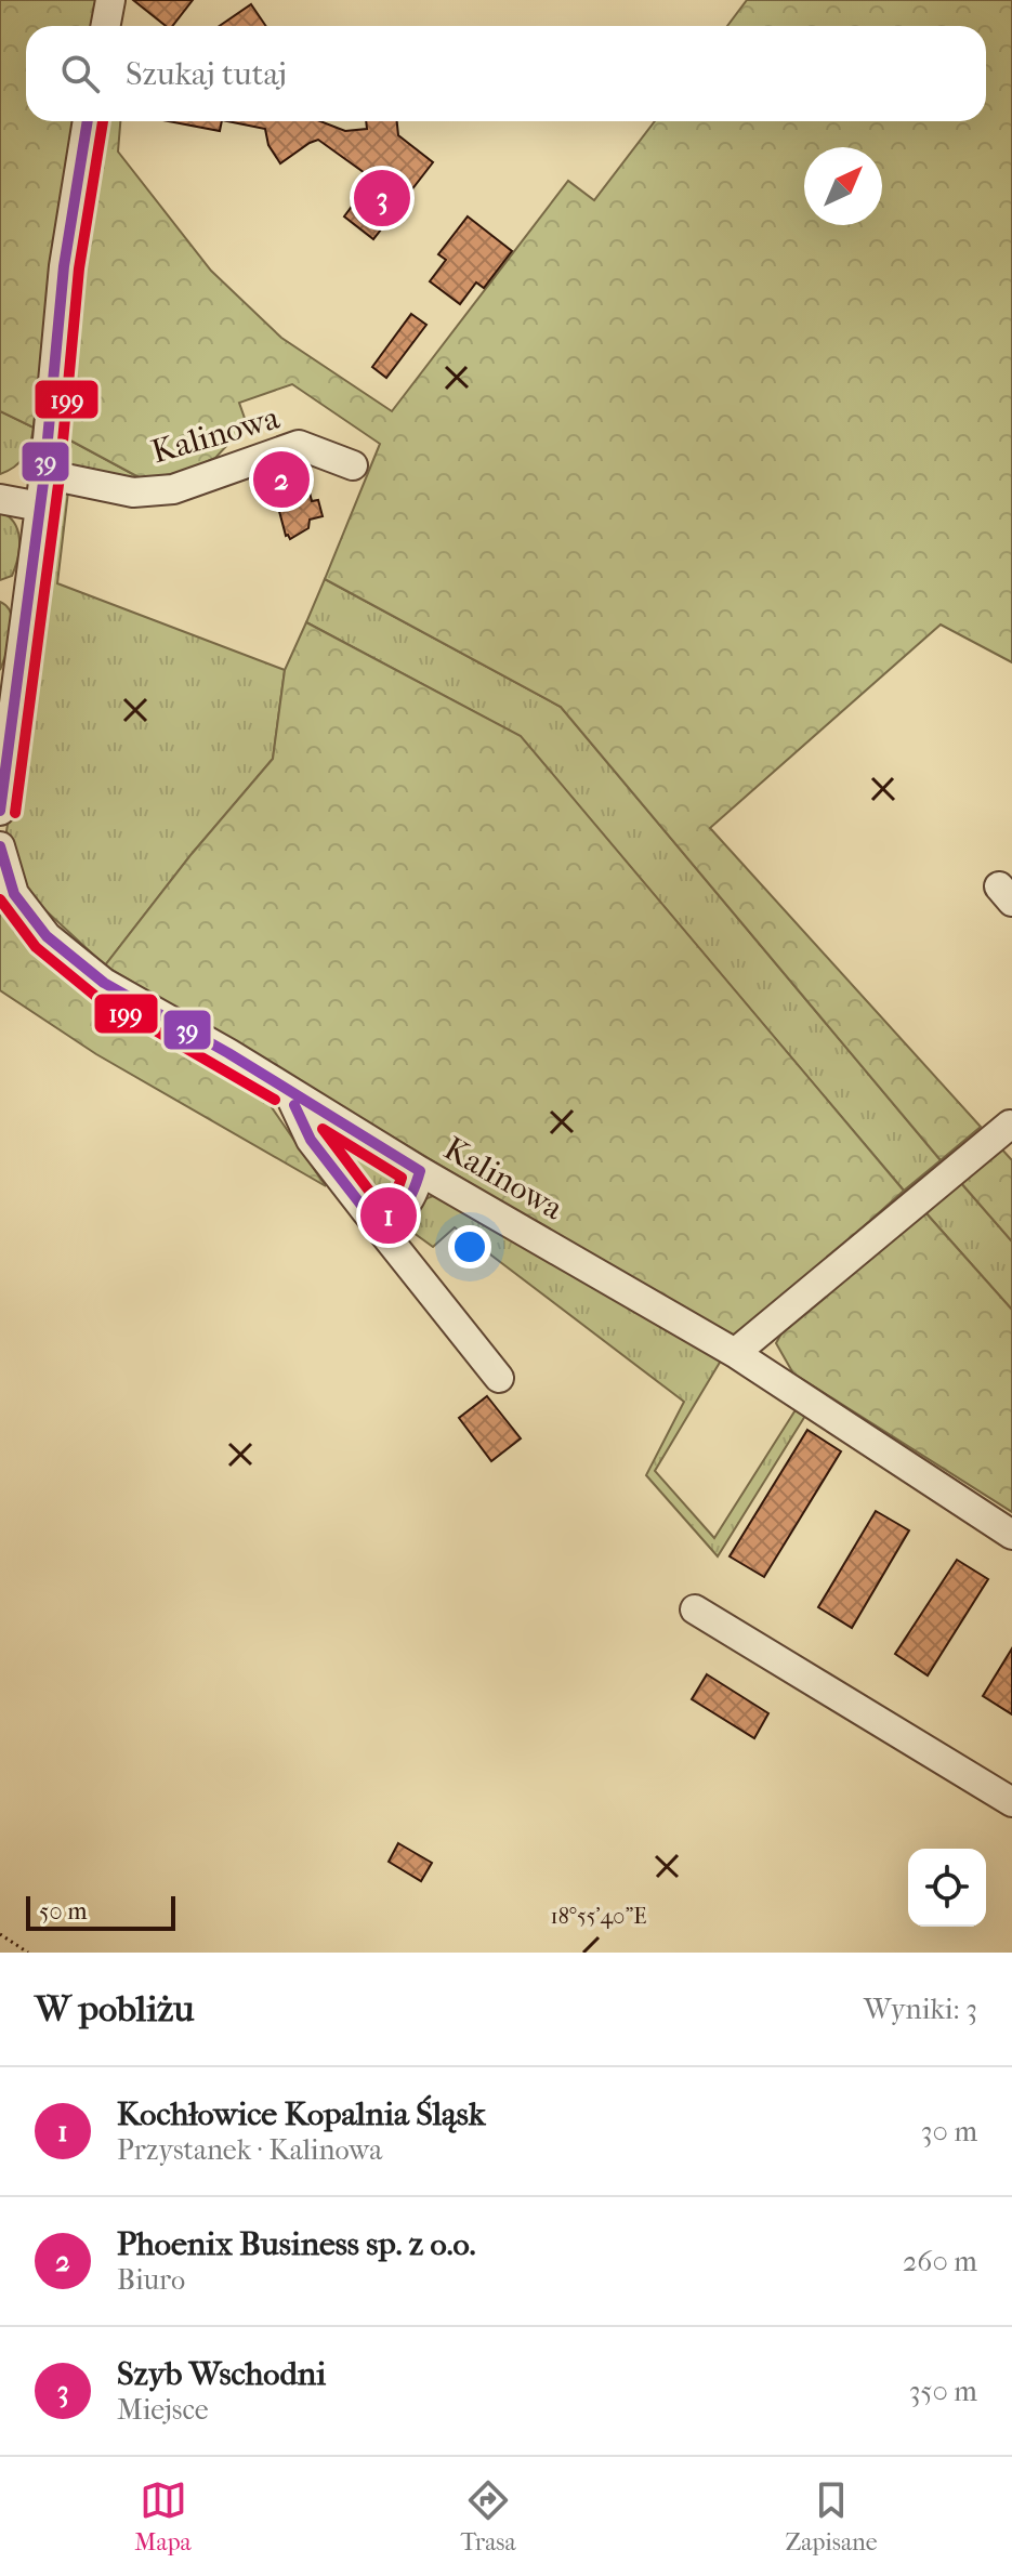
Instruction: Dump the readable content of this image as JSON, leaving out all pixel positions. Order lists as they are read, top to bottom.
{
  "streets": {
    "street": ["Kalinowa"]
  },
  "lines": ["transit line 39", "transit line 199"],
  "scale_bar": "50 m",
  "north": "top right",
  "page": {
    "search": "Szukaj tutaj",
    "pins": ["3", "2", "1"],
    "scale": "50 m",
    "heading": ["W pobliżu", "Wyniki: 3"],
    "list": [
      {
        "mark": "1",
        "name": "Kochłowice Kopalnia Śląsk",
        "note": "Przystanek · Kalinowa",
        "value": "30 m"
      },
      {
        "mark": "2",
        "name": "Phoenix Business sp. z o.o.",
        "note": "Biuro",
        "value": "260 m"
      },
      {
        "mark": "3",
        "name": "Szyb Wschodni",
        "note": "Miejsce",
        "value": "350 m"
      }
    ],
    "nav": ["Mapa", "Trasa", "Zapisane"]
  },
  "coordinates": ["18°55'40\"E"]
}
